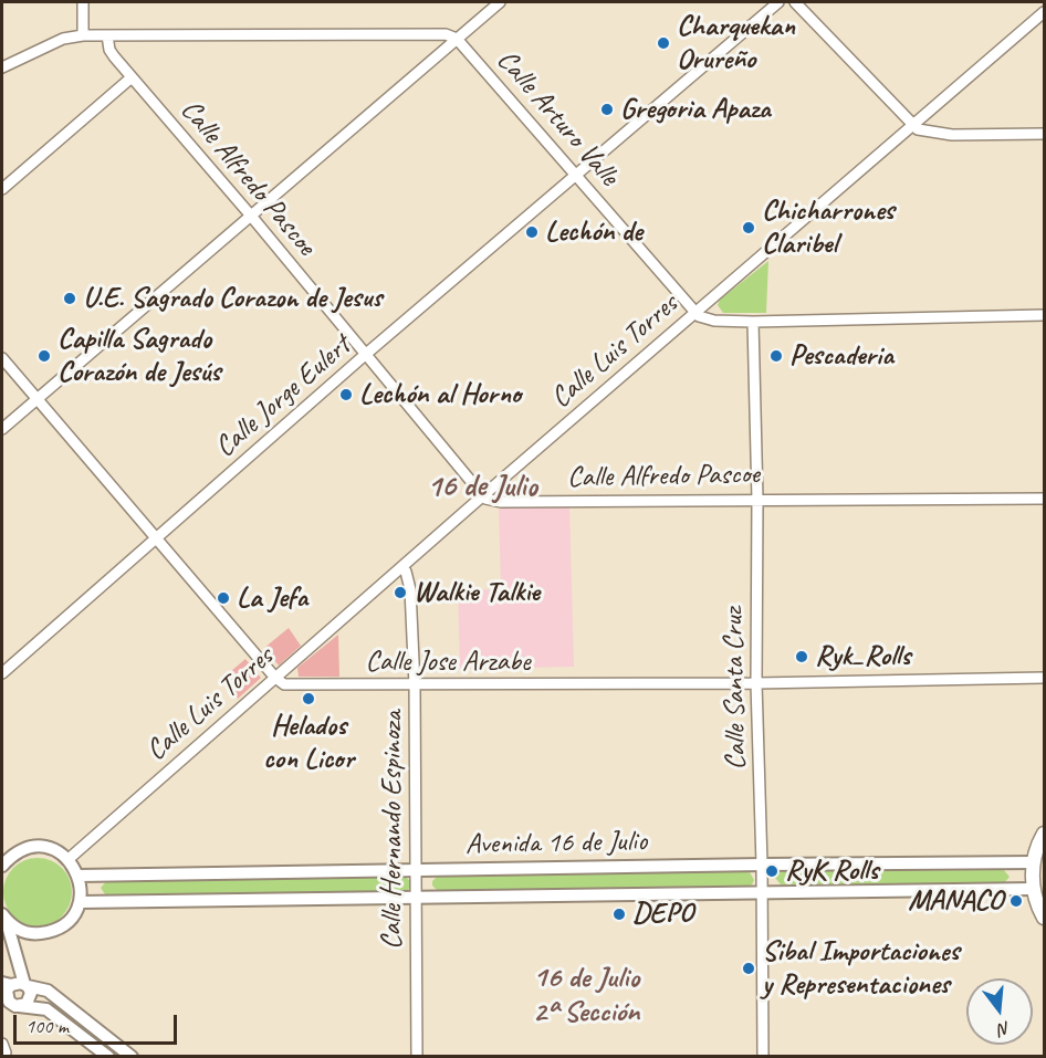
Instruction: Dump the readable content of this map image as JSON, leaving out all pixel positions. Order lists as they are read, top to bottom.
{
  "streets": {
    "street": [
      "Calle Arturo Valle",
      "Calle Alfredo Pascoe",
      "Calle Luis Torres",
      "Calle Jorge Eulert",
      "Calle Jose Arzabe",
      "Calle Santa Cruz",
      "Calle Hernando Espinoza",
      "Avenida 16 de Julio"
    ]
  },
  "crossings": [
    ["Calle Arturo Valle", "Calle Luis Torres"],
    ["Calle Arturo Valle", "Calle Jorge Eulert"],
    ["Calle Alfredo Pascoe", "Calle Luis Torres"],
    ["Calle Alfredo Pascoe", "Calle Jorge Eulert"],
    ["Calle Alfredo Pascoe", "Calle Santa Cruz"],
    ["Calle Luis Torres", "Calle Jose Arzabe"],
    ["Calle Luis Torres", "Calle Hernando Espinoza"],
    ["Calle Jose Arzabe", "Calle Santa Cruz"],
    ["Calle Jose Arzabe", "Calle Hernando Espinoza"],
    ["Calle Santa Cruz", "Avenida 16 de Julio"],
    ["Calle Hernando Espinoza", "Avenida 16 de Julio"]
  ],
  "districts": ["16 de Julio", "16 de Julio 2ª Sección"],
  "places": [
    "Charquekan Orureño",
    "Gregoria Apaza",
    "Chicharrones Claribel",
    "Lechón de",
    "U.E. Sagrado Corazon de Jesus",
    "Capilla Sagrado Corazón de Jesús",
    "Pescaderia",
    "Lechón al Horno",
    "Walkie Talkie",
    "La Jefa",
    "Ryk_Rolls",
    "Helados con Licor",
    "RyK Rolls",
    "MANACO",
    "DEPO",
    "Sibal Importaciones y Representaciones"
  ],
  "scale_bar": "100 m",
  "north": "bottom"
}
